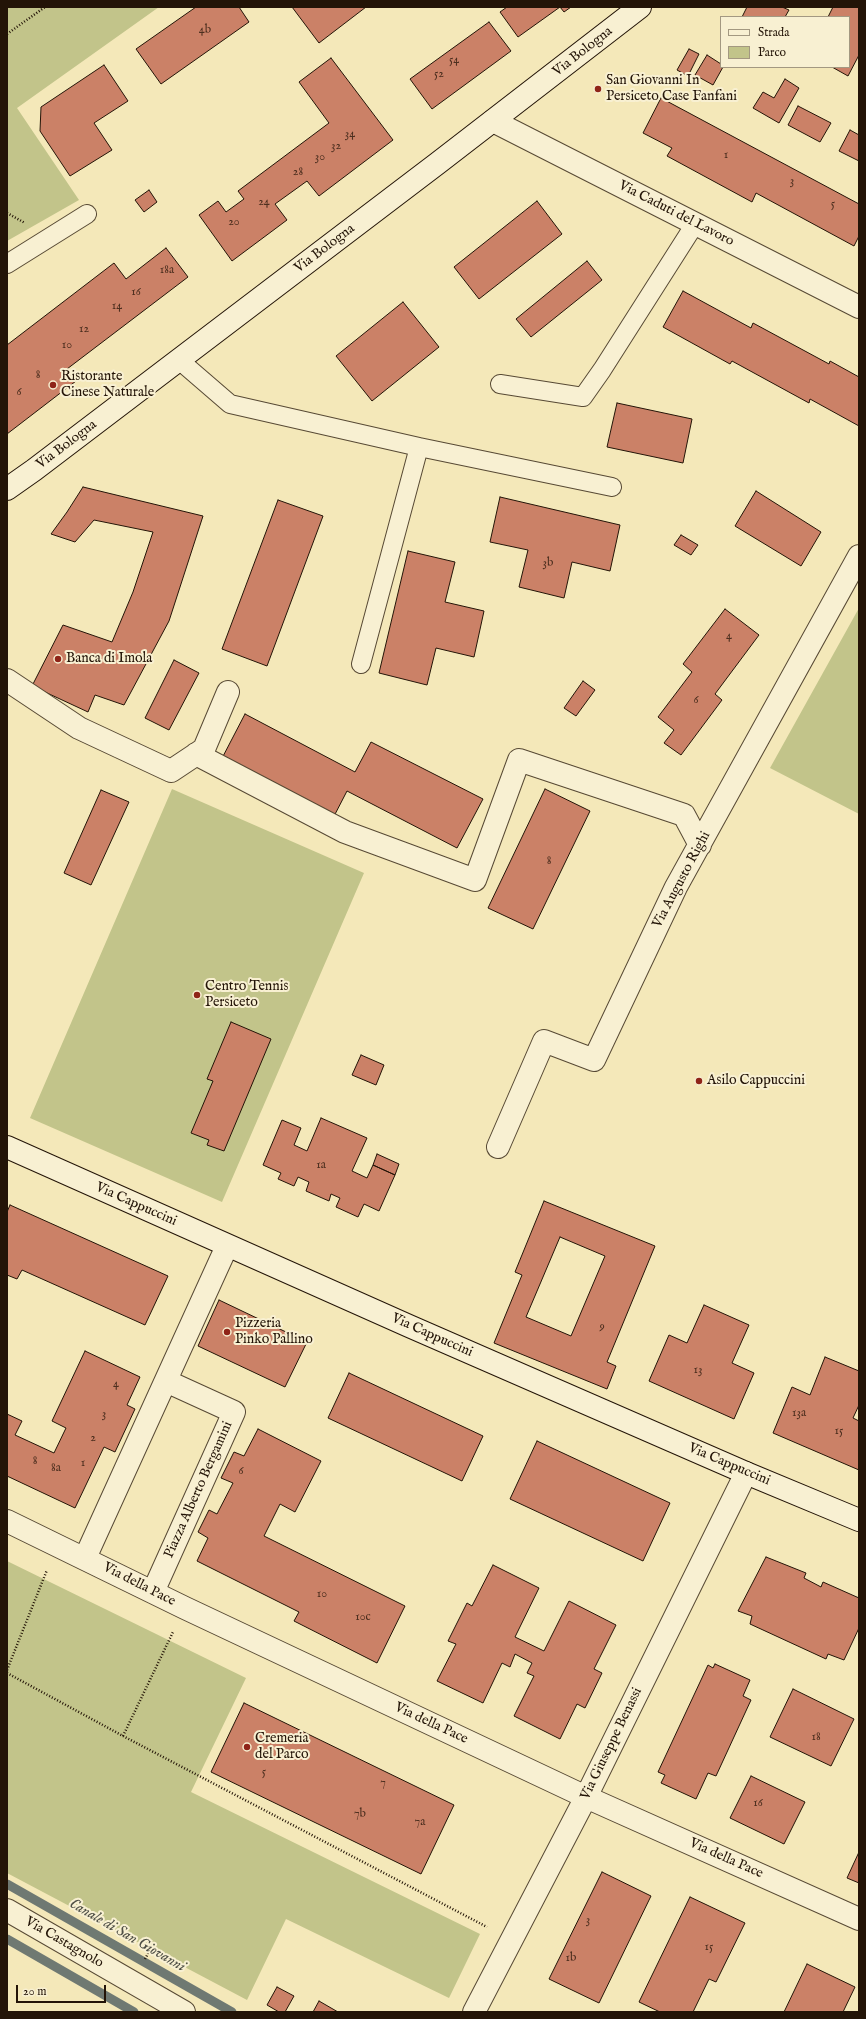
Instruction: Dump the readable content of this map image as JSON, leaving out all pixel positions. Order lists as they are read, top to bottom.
{
  "streets": {
    "street": [
      "Via Bologna",
      "Via Caduti del Lavoro",
      "Via Augusto Righi",
      "Via Cappuccini",
      "Piazza Alberto Bergamini",
      "Via della Pace",
      "Via Giuseppe Benassi",
      "Via Castagnolo"
    ]
  },
  "crossings": [
    ["Via Bologna", "Via Caduti del Lavoro"],
    ["Via Cappuccini", "Via Giuseppe Benassi"],
    ["Piazza Alberto Bergamini", "Via della Pace"],
    ["Via della Pace", "Via Giuseppe Benassi"]
  ],
  "water": ["Canale di San Giovanni"],
  "places": [
    "San Giovanni In Persiceto Case Fanfani",
    "Ristorante Cinese Naturale",
    "Banca di Imola",
    "Centro Tennis Persiceto",
    "Asilo Cappuccini",
    "Pizzeria Pinko Pallino",
    "Cremeria del Parco"
  ],
  "house_numbers": [
    "4b",
    "54",
    "52",
    "34",
    "32",
    "1",
    "30",
    "28",
    "3",
    "24",
    "5",
    "20",
    "18a",
    "16",
    "14",
    "12",
    "10",
    "8",
    "6",
    "3b",
    "4",
    "6",
    "8",
    "1a",
    "9",
    "13",
    "4",
    "13a",
    "3",
    "15",
    "2",
    "8",
    "1",
    "8a",
    "6",
    "10",
    "10c",
    "18",
    "5",
    "7",
    "16",
    "7b",
    "7a",
    "3",
    "15",
    "1b"
  ],
  "legend": ["Strada", "Parco"],
  "scale_bar": "20 m"
}
